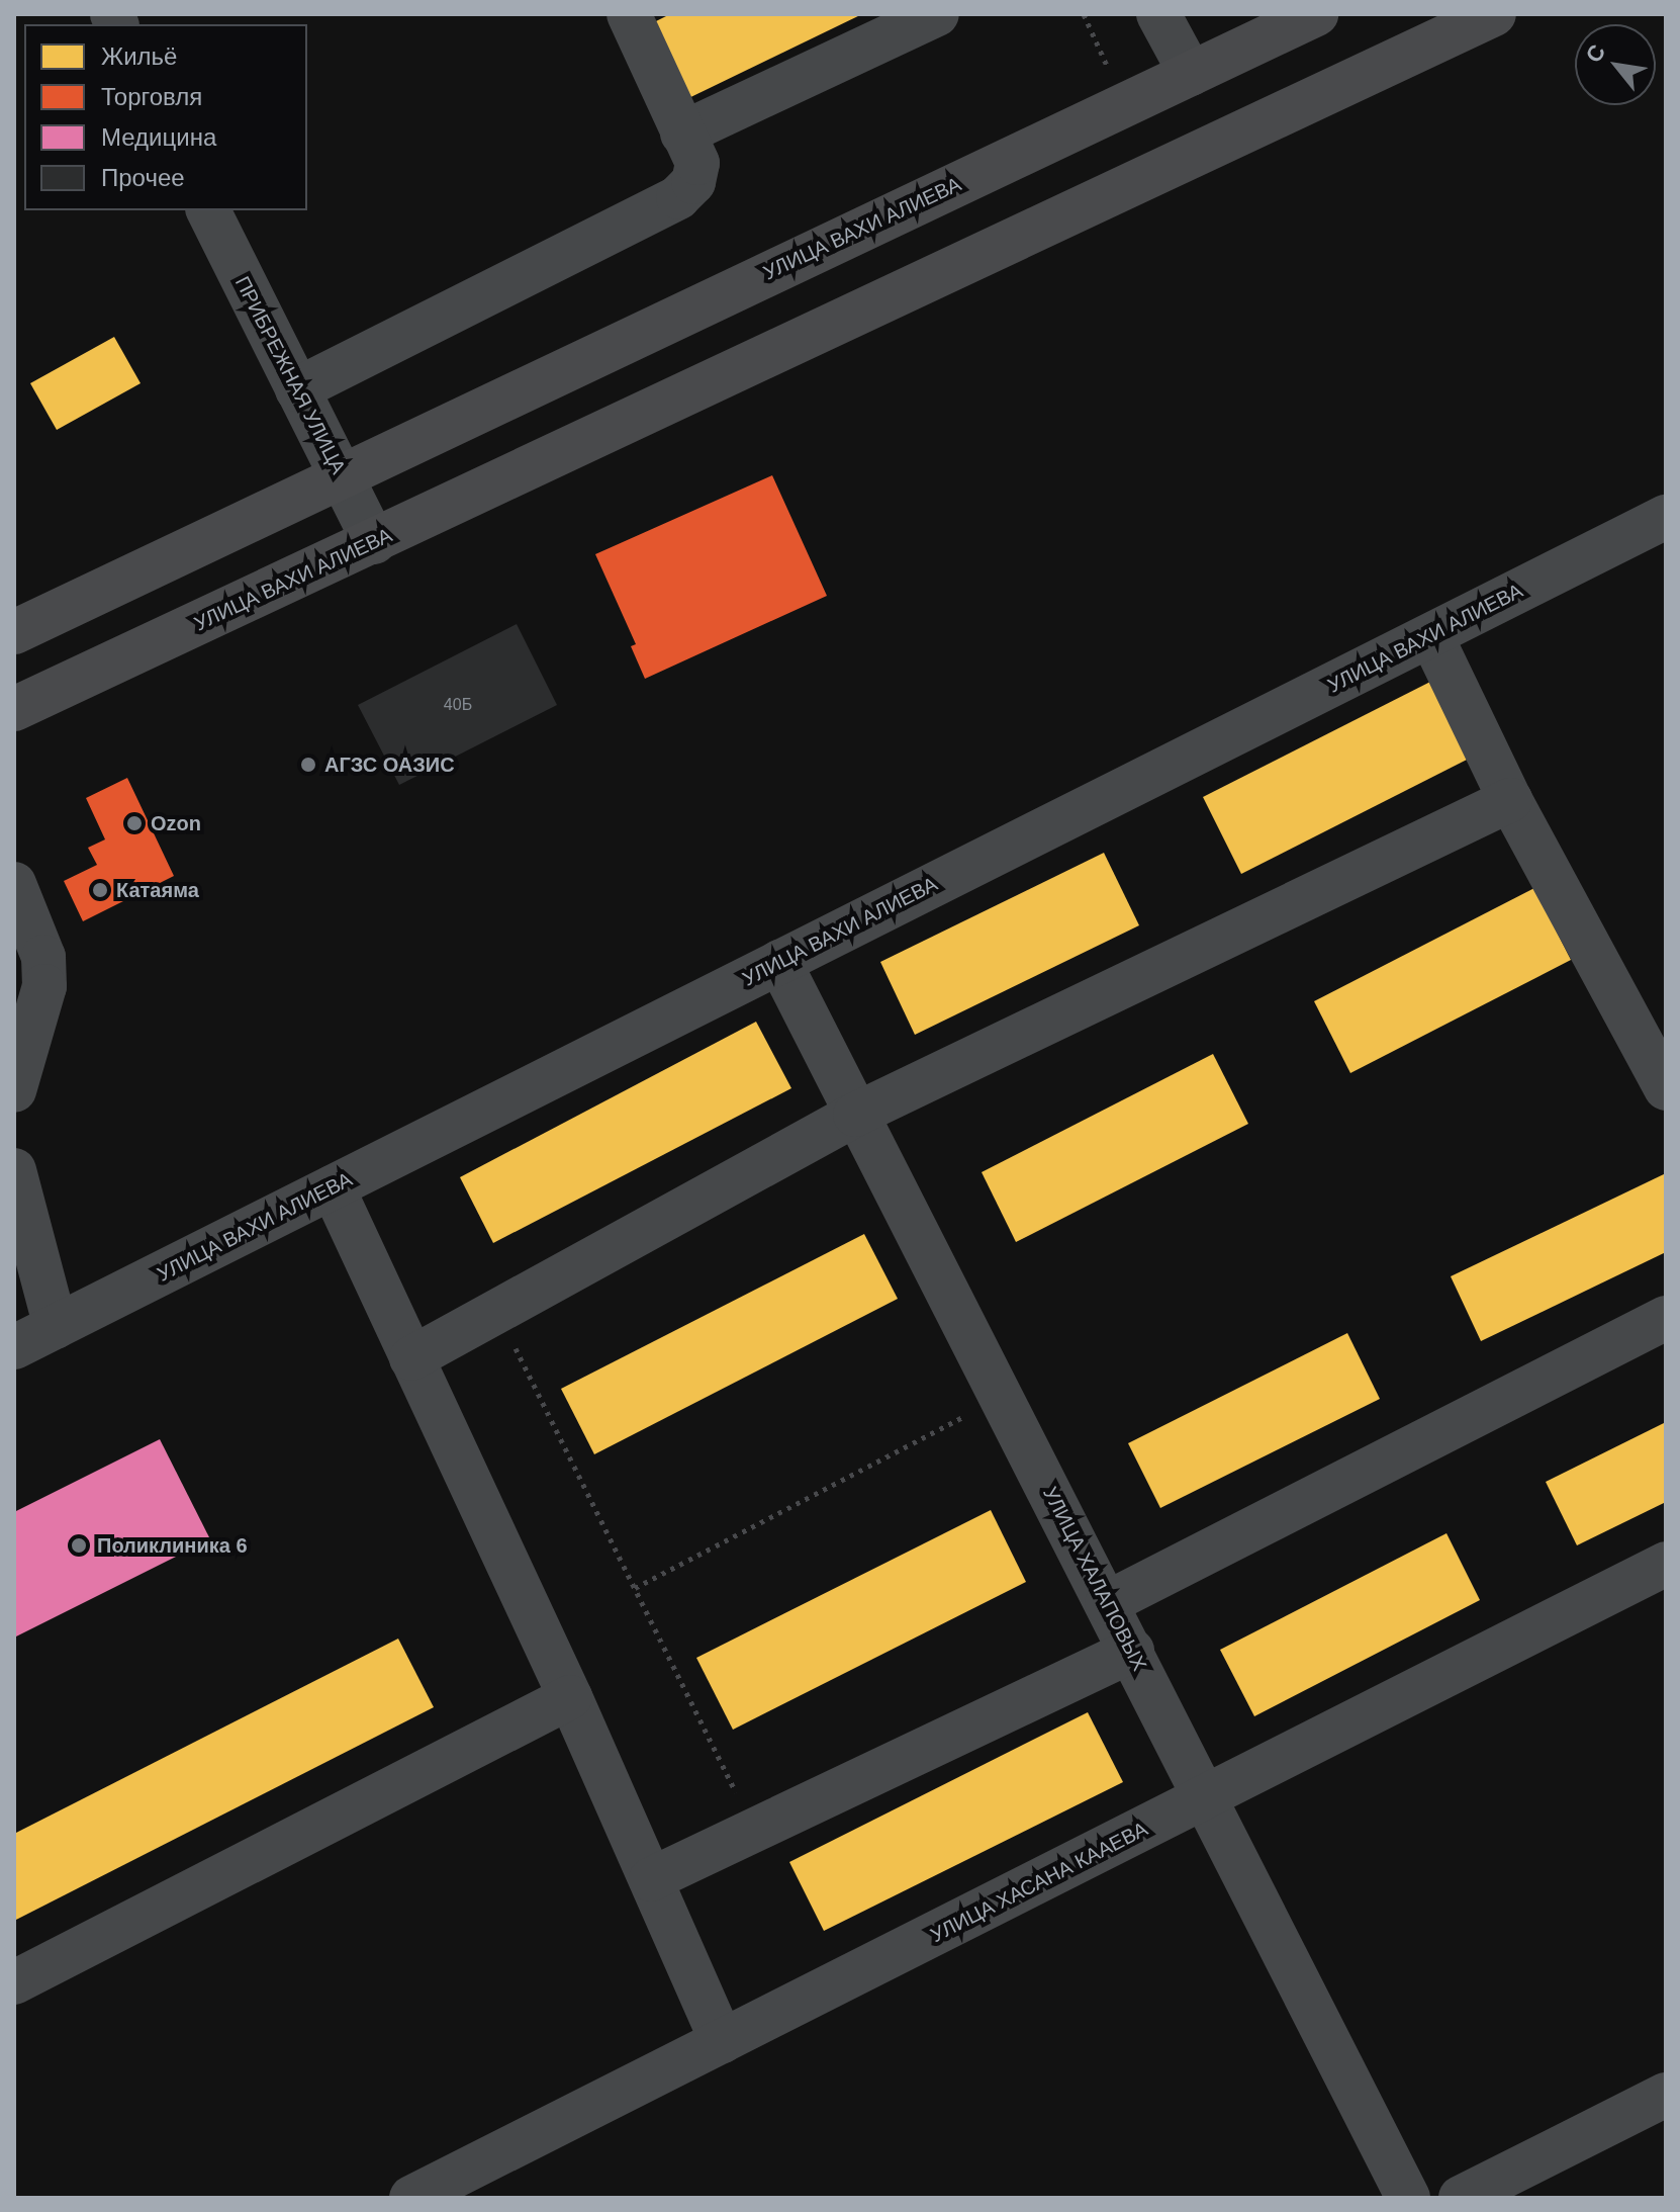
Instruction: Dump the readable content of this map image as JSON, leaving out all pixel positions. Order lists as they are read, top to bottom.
{
  "streets": {
    "main road": ["УЛИЦА ВАХИ АЛИЕВА"],
    "street": ["ПРИБРЕЖНАЯ УЛИЦА", "УЛИЦА ХАЛАПОВЫХ", "УЛИЦА ХАСАНА КААЕВА"]
  },
  "crossings": [
    ["УЛИЦА ВАХИ АЛИЕВА", "ПРИБРЕЖНАЯ УЛИЦА"],
    ["УЛИЦА ВАХИ АЛИЕВА", "УЛИЦА ХАЛАПОВЫХ"],
    ["УЛИЦА ХАЛАПОВЫХ", "УЛИЦА ХАСАНА КААЕВА"]
  ],
  "places": [
    "АГЗС ОАЗИС",
    "Ozon",
    "Катаяма",
    "Поликлиника 6"
  ],
  "house_numbers": ["40Б"],
  "legend": [
    "Жильё",
    "Торговля",
    "Медицина",
    "Прочее"
  ],
  "north": "top left"
}
